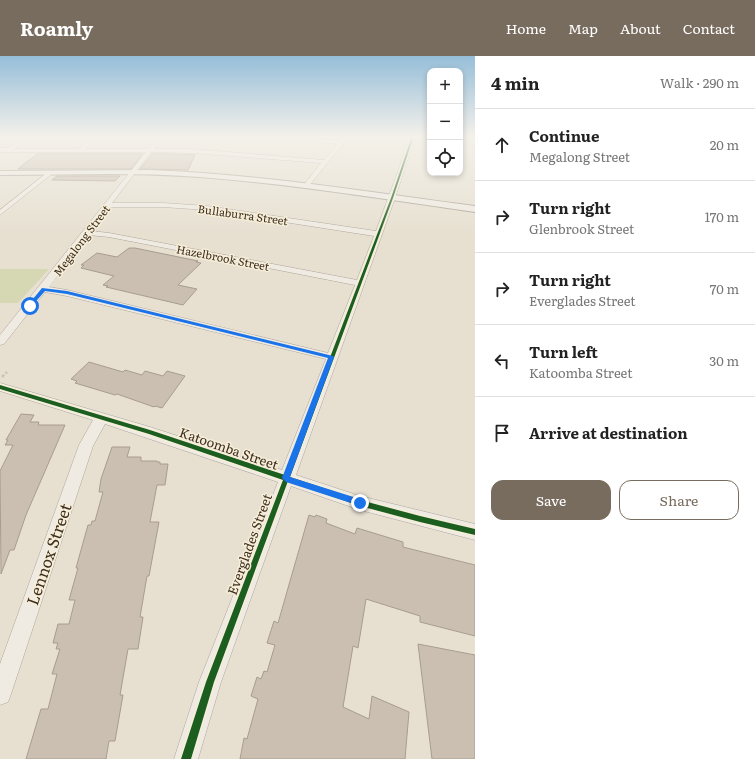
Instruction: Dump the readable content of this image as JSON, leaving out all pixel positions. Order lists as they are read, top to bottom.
{
  "streets": {
    "street": [
      "Bullaburra Street",
      "Megalong Street",
      "Hazelbrook Street",
      "Katoomba Street",
      "Everglades Street",
      "Lennox Street"
    ]
  },
  "crossings": [
    ["Bullaburra Street", "Megalong Street"],
    ["Bullaburra Street", "Everglades Street"],
    ["Megalong Street", "Hazelbrook Street"],
    ["Hazelbrook Street", "Everglades Street"],
    ["Katoomba Street", "Everglades Street"],
    ["Katoomba Street", "Lennox Street"]
  ],
  "page": {
    "header": "Roamly",
    "nav": [
      "Home",
      "Map",
      "About",
      "Contact"
    ],
    "heading": ["4 min", "Walk · 290 m"],
    "map_buttons": ["+", "−"],
    "list": [
      ["Continue", "Megalong Street", "20 m"],
      ["Turn right", "Glenbrook Street", "170 m"],
      ["Turn right", "Everglades Street", "70 m"],
      ["Turn left", "Katoomba Street", "30 m"],
      "Arrive at destination"
    ],
    "buttons": ["Save", "Share"]
  }
}
